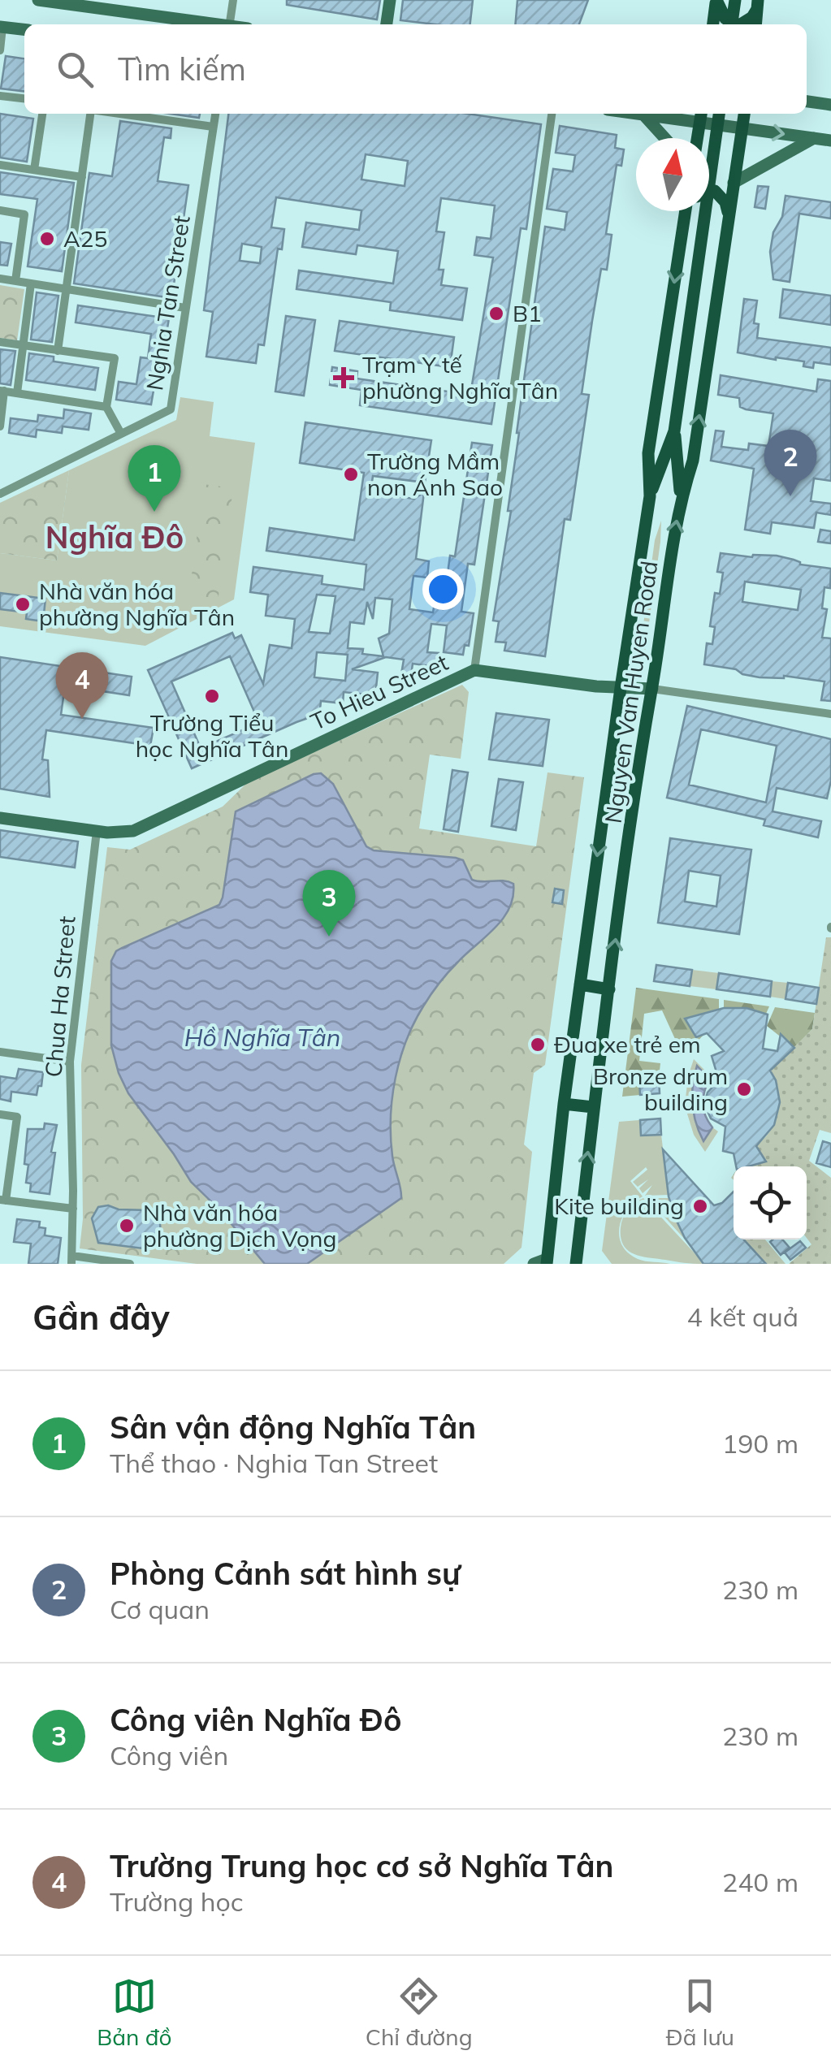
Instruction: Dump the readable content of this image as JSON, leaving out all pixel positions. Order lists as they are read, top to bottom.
{
  "streets": {
    "main road": ["Nguyen Van Huyen Road"],
    "street": ["Nghia Tan Street", "To Hieu Street", "Chua Ha Street"]
  },
  "crossings": [
    ["To Hieu Street", "Chua Ha Street"]
  ],
  "districts": ["Nghĩa Đô"],
  "water": ["Hồ Nghĩa Tân"],
  "places": {
    "other": [
      "A25",
      "B1",
      "Trường Mầm non Ánh Sao",
      "Nhà văn hóa phường Nghĩa Tân",
      "Trường Tiểu học Nghĩa Tân",
      "Đua xe trẻ em",
      "Bronze drum building",
      "Kite building",
      "Nhà văn hóa phường Dịch Vọng"
    ],
    "health": ["Trạm Y tế phường Nghĩa Tân"]
  },
  "north": "top",
  "page": {
    "search": "Tìm kiếm",
    "pins": [
      "2",
      "1",
      "4",
      "3"
    ],
    "heading": ["Gần đây", "4 kết quả"],
    "list": [
      {
        "mark": "1",
        "name": "Sân vận động Nghĩa Tân",
        "note": "Thể thao · Nghia Tan Street",
        "value": "190 m"
      },
      {
        "mark": "2",
        "name": "Phòng Cảnh sát hình sự",
        "note": "Cơ quan",
        "value": "230 m"
      },
      {
        "mark": "3",
        "name": "Công viên Nghĩa Đô",
        "note": "Công viên",
        "value": "230 m"
      },
      {
        "mark": "4",
        "name": "Trường Trung học cơ sở Nghĩa Tân",
        "note": "Trường học",
        "value": "240 m"
      }
    ],
    "nav": ["Bản đồ", "Chỉ đường", "Đã lưu"]
  }
}
